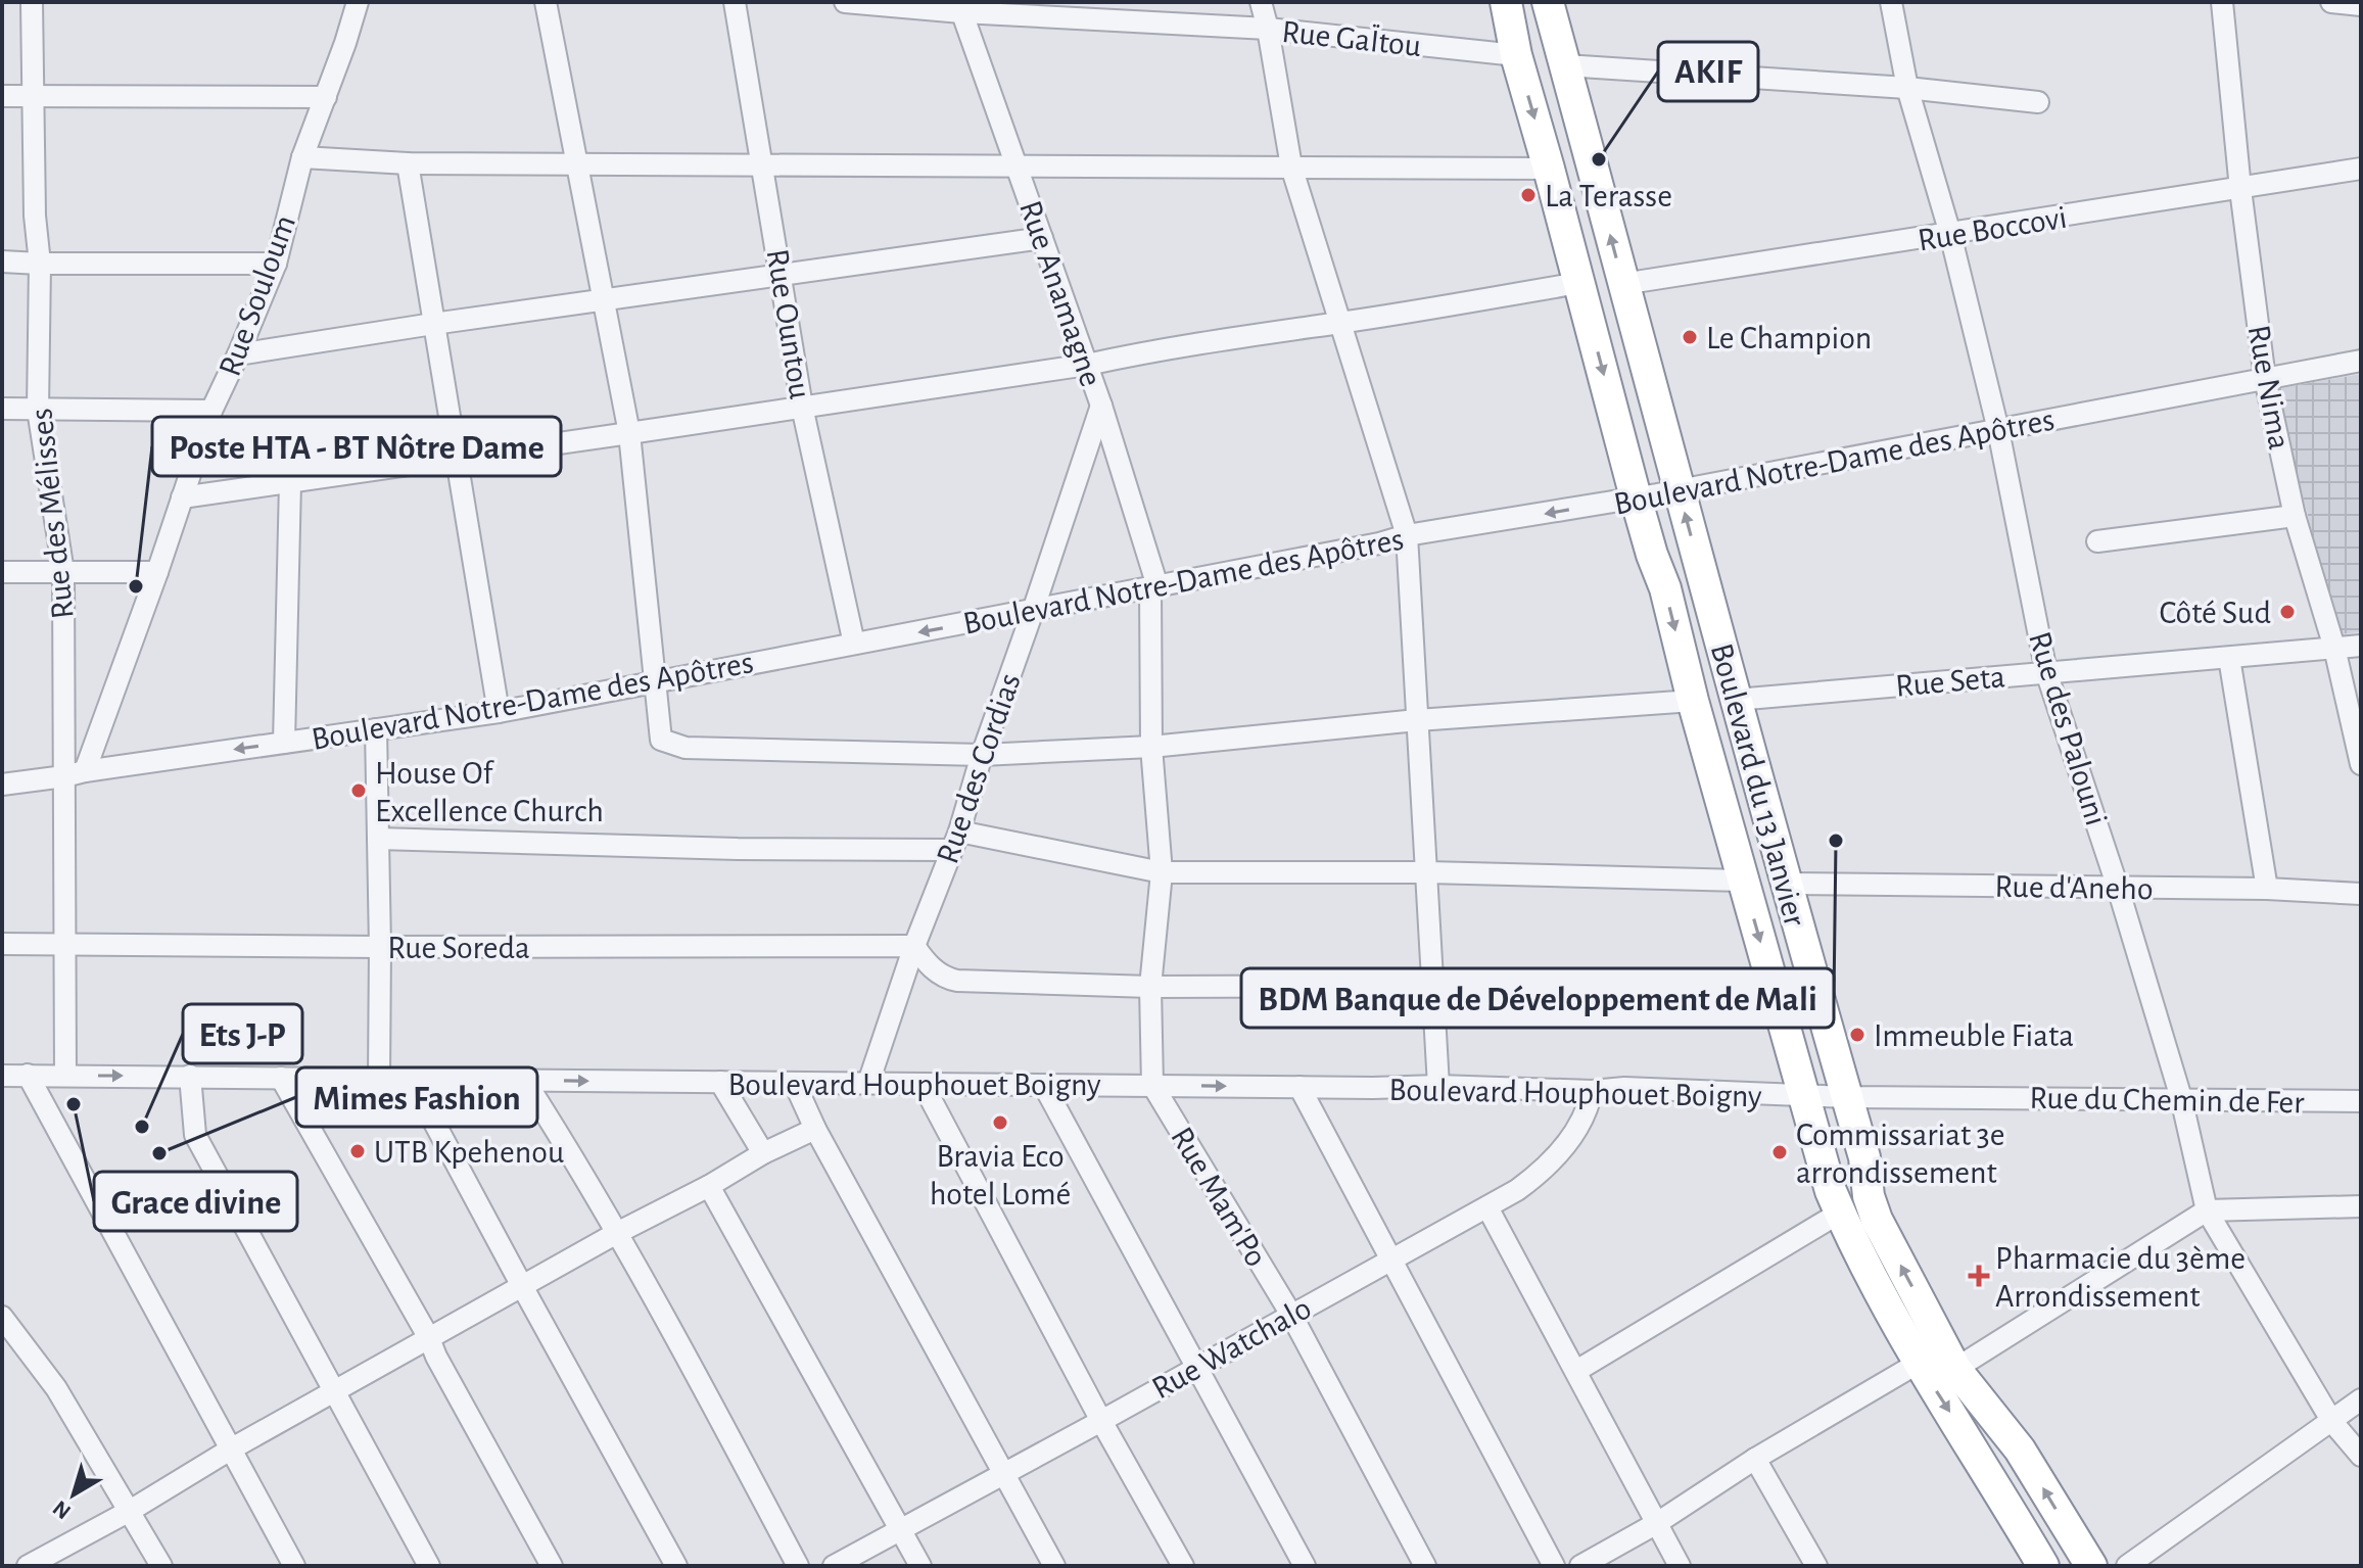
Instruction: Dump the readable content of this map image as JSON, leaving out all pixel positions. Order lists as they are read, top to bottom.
{
  "streets": {
    "highway": ["Boulevard du 13 Janvier"],
    "street": [
      "Rue GaÏtou",
      "Rue Boccovi",
      "Rue Anamagne",
      "Rue Souloum",
      "Rue Ountou",
      "Rue Nima",
      "Boulevard Notre-Dame des Apôtres",
      "Rue des Mélisses",
      "Rue Seta",
      "Rue des Palouni",
      "Rue des Cordias",
      "Rue d'Aneho",
      "Rue Soreda",
      "Boulevard Houphouet Boigny",
      "Rue du Chemin de Fer",
      "Rue Mam'Po",
      "Rue Watchalo"
    ]
  },
  "crossings": [
    ["Rue GaÏtou", "Rue Anamagne"],
    ["Rue GaÏtou", "Boulevard du 13 Janvier"],
    ["Rue Boccovi", "Rue Nima"],
    ["Rue Boccovi", "Rue des Palouni"],
    ["Rue Boccovi", "Boulevard du 13 Janvier"],
    ["Rue Anamagne", "Boulevard Notre-Dame des Apôtres"],
    ["Rue Anamagne", "Rue des Cordias"],
    ["Rue Anamagne", "Rue Mam'Po"],
    ["Rue Souloum", "Boulevard Notre-Dame des Apôtres"],
    ["Rue Ountou", "Boulevard Notre-Dame des Apôtres"],
    ["Rue Nima", "Boulevard Notre-Dame des Apôtres"],
    ["Rue Nima", "Rue Seta"],
    ["Boulevard Notre-Dame des Apôtres", "Rue des Mélisses"],
    ["Boulevard Notre-Dame des Apôtres", "Rue des Palouni"],
    ["Boulevard Notre-Dame des Apôtres", "Rue des Cordias"],
    ["Boulevard Notre-Dame des Apôtres", "Boulevard du 13 Janvier"],
    ["Rue des Mélisses", "Rue Soreda"],
    ["Rue des Mélisses", "Boulevard Houphouet Boigny"],
    ["Rue Seta", "Rue des Palouni"],
    ["Rue Seta", "Boulevard du 13 Janvier"],
    ["Rue des Palouni", "Rue d'Aneho"],
    ["Rue des Palouni", "Rue du Chemin de Fer"],
    ["Rue des Cordias", "Rue Soreda"],
    ["Rue des Cordias", "Boulevard Houphouet Boigny"],
    ["Boulevard du 13 Janvier", "Rue d'Aneho"],
    ["Boulevard du 13 Janvier", "Boulevard Houphouet Boigny"],
    ["Boulevard du 13 Janvier", "Rue du Chemin de Fer"],
    ["Boulevard Houphouet Boigny", "Rue du Chemin de Fer"],
    ["Boulevard Houphouet Boigny", "Rue Mam'Po"],
    ["Boulevard Houphouet Boigny", "Rue Watchalo"],
    ["Rue Mam'Po", "Rue Watchalo"]
  ],
  "places": {
    "other": [
      "AKIF",
      "La Terasse",
      "Le Champion",
      "Poste HTA - BT Nôtre Dame",
      "Côté Sud",
      "House Of Excellence Church",
      "BDM Banque de Développement de Mali",
      "Immeuble Fiata",
      "Grace divine",
      "Bravia Eco hotel Lomé",
      "Ets J-P",
      "UTB Kpehenou",
      "Commissariat 3e arrondissement",
      "Mimes Fashion"
    ],
    "health": ["Pharmacie du 3ème Arrondissement"]
  },
  "north": "bottom left"
}
